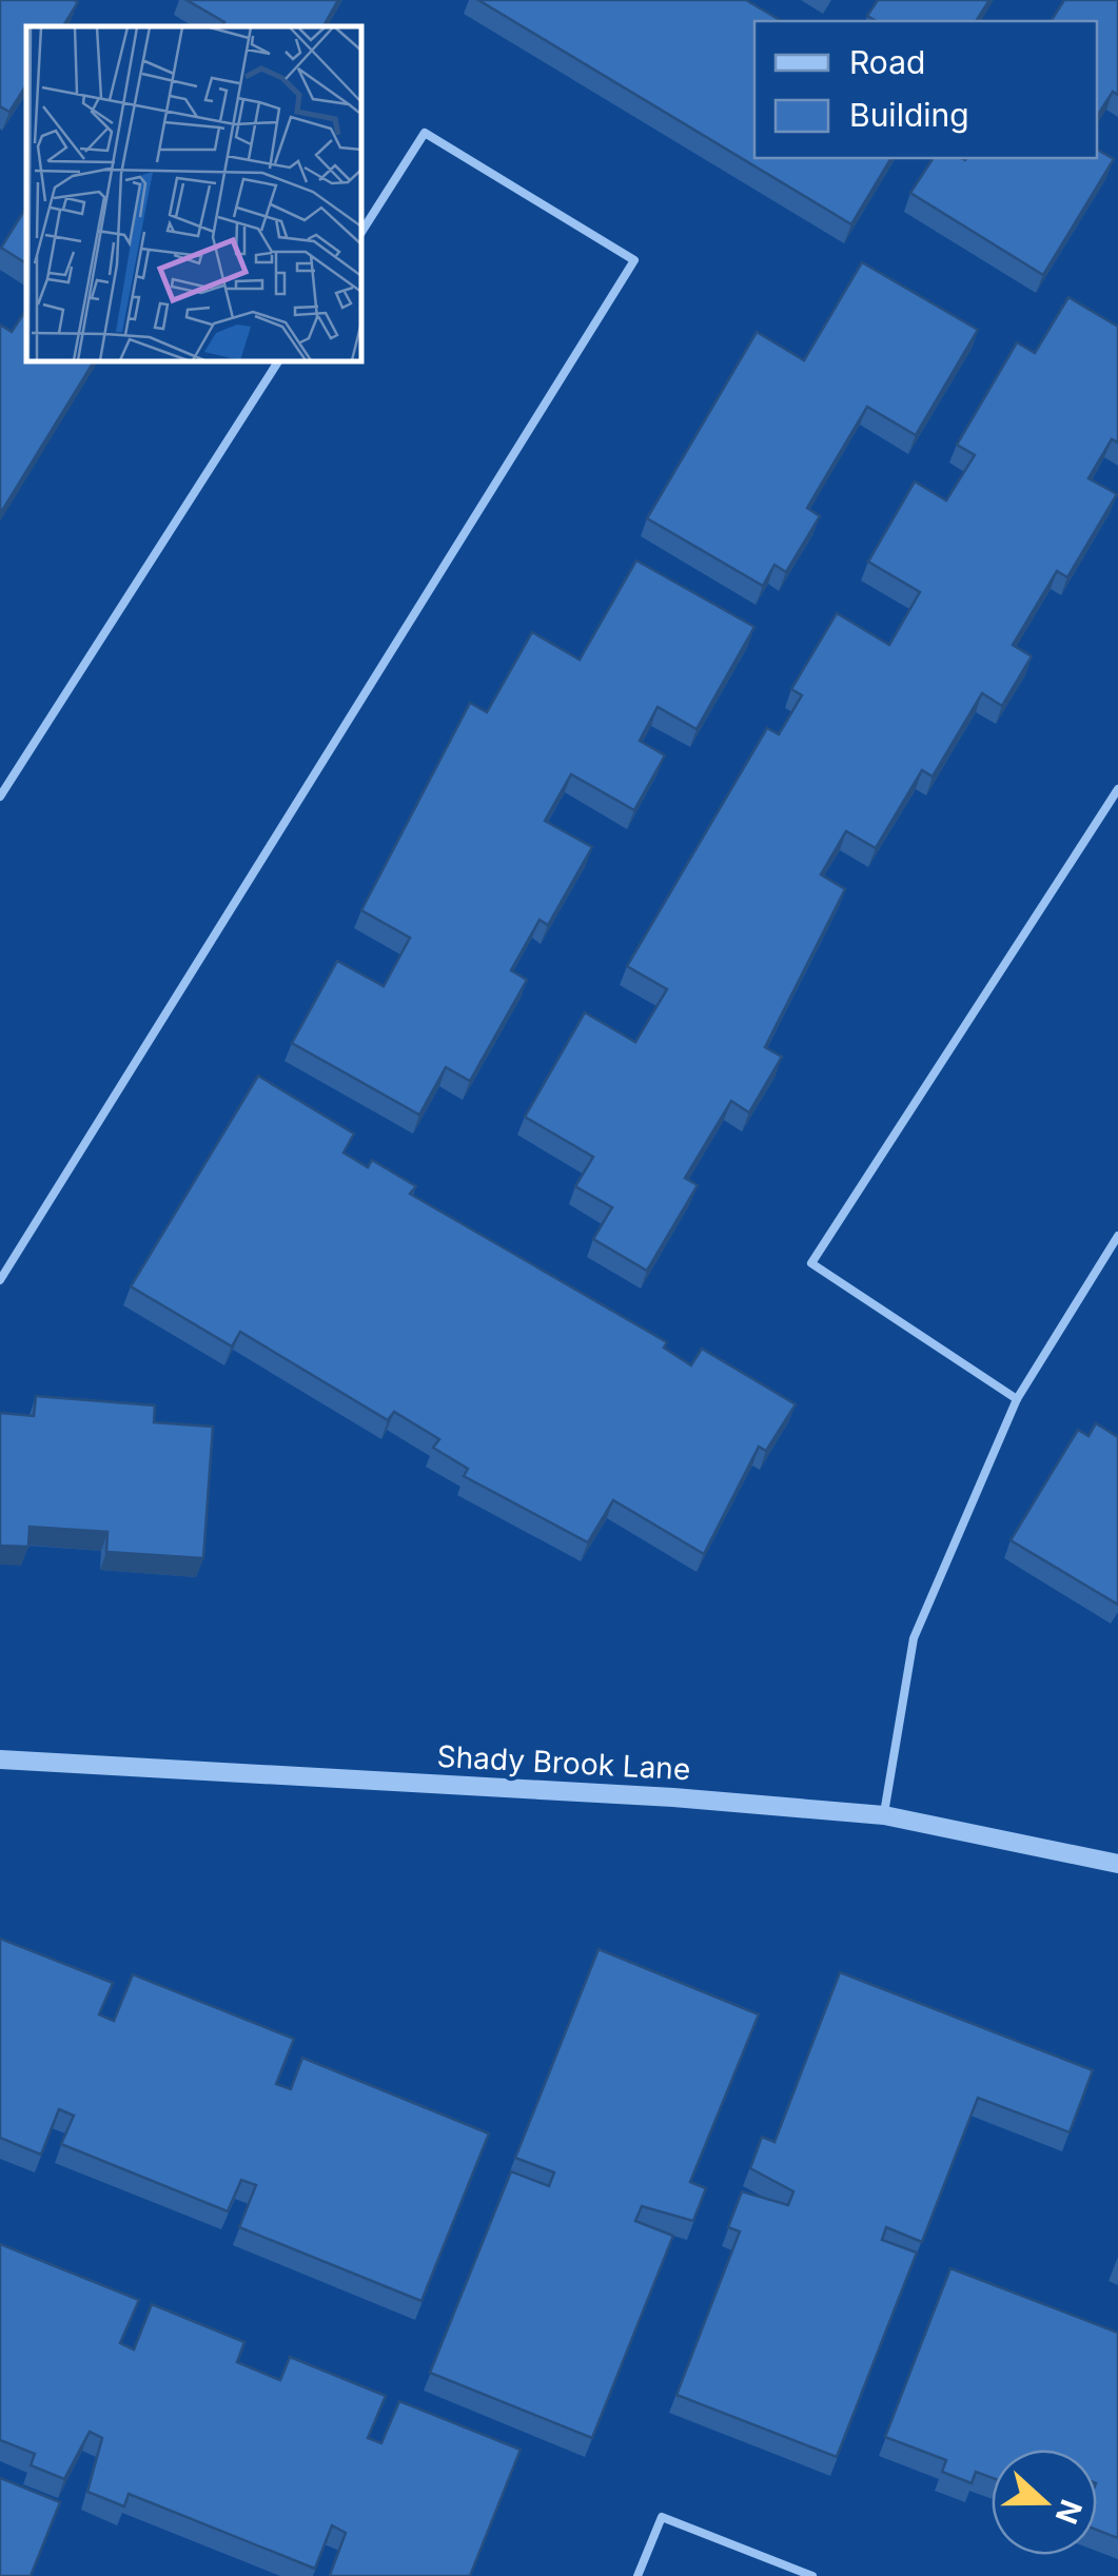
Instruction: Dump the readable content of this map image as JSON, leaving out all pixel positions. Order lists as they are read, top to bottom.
{
  "streets": {
    "street": ["Shady Brook Lane"]
  },
  "legend": ["Road", "Building"],
  "north": "right"
}
